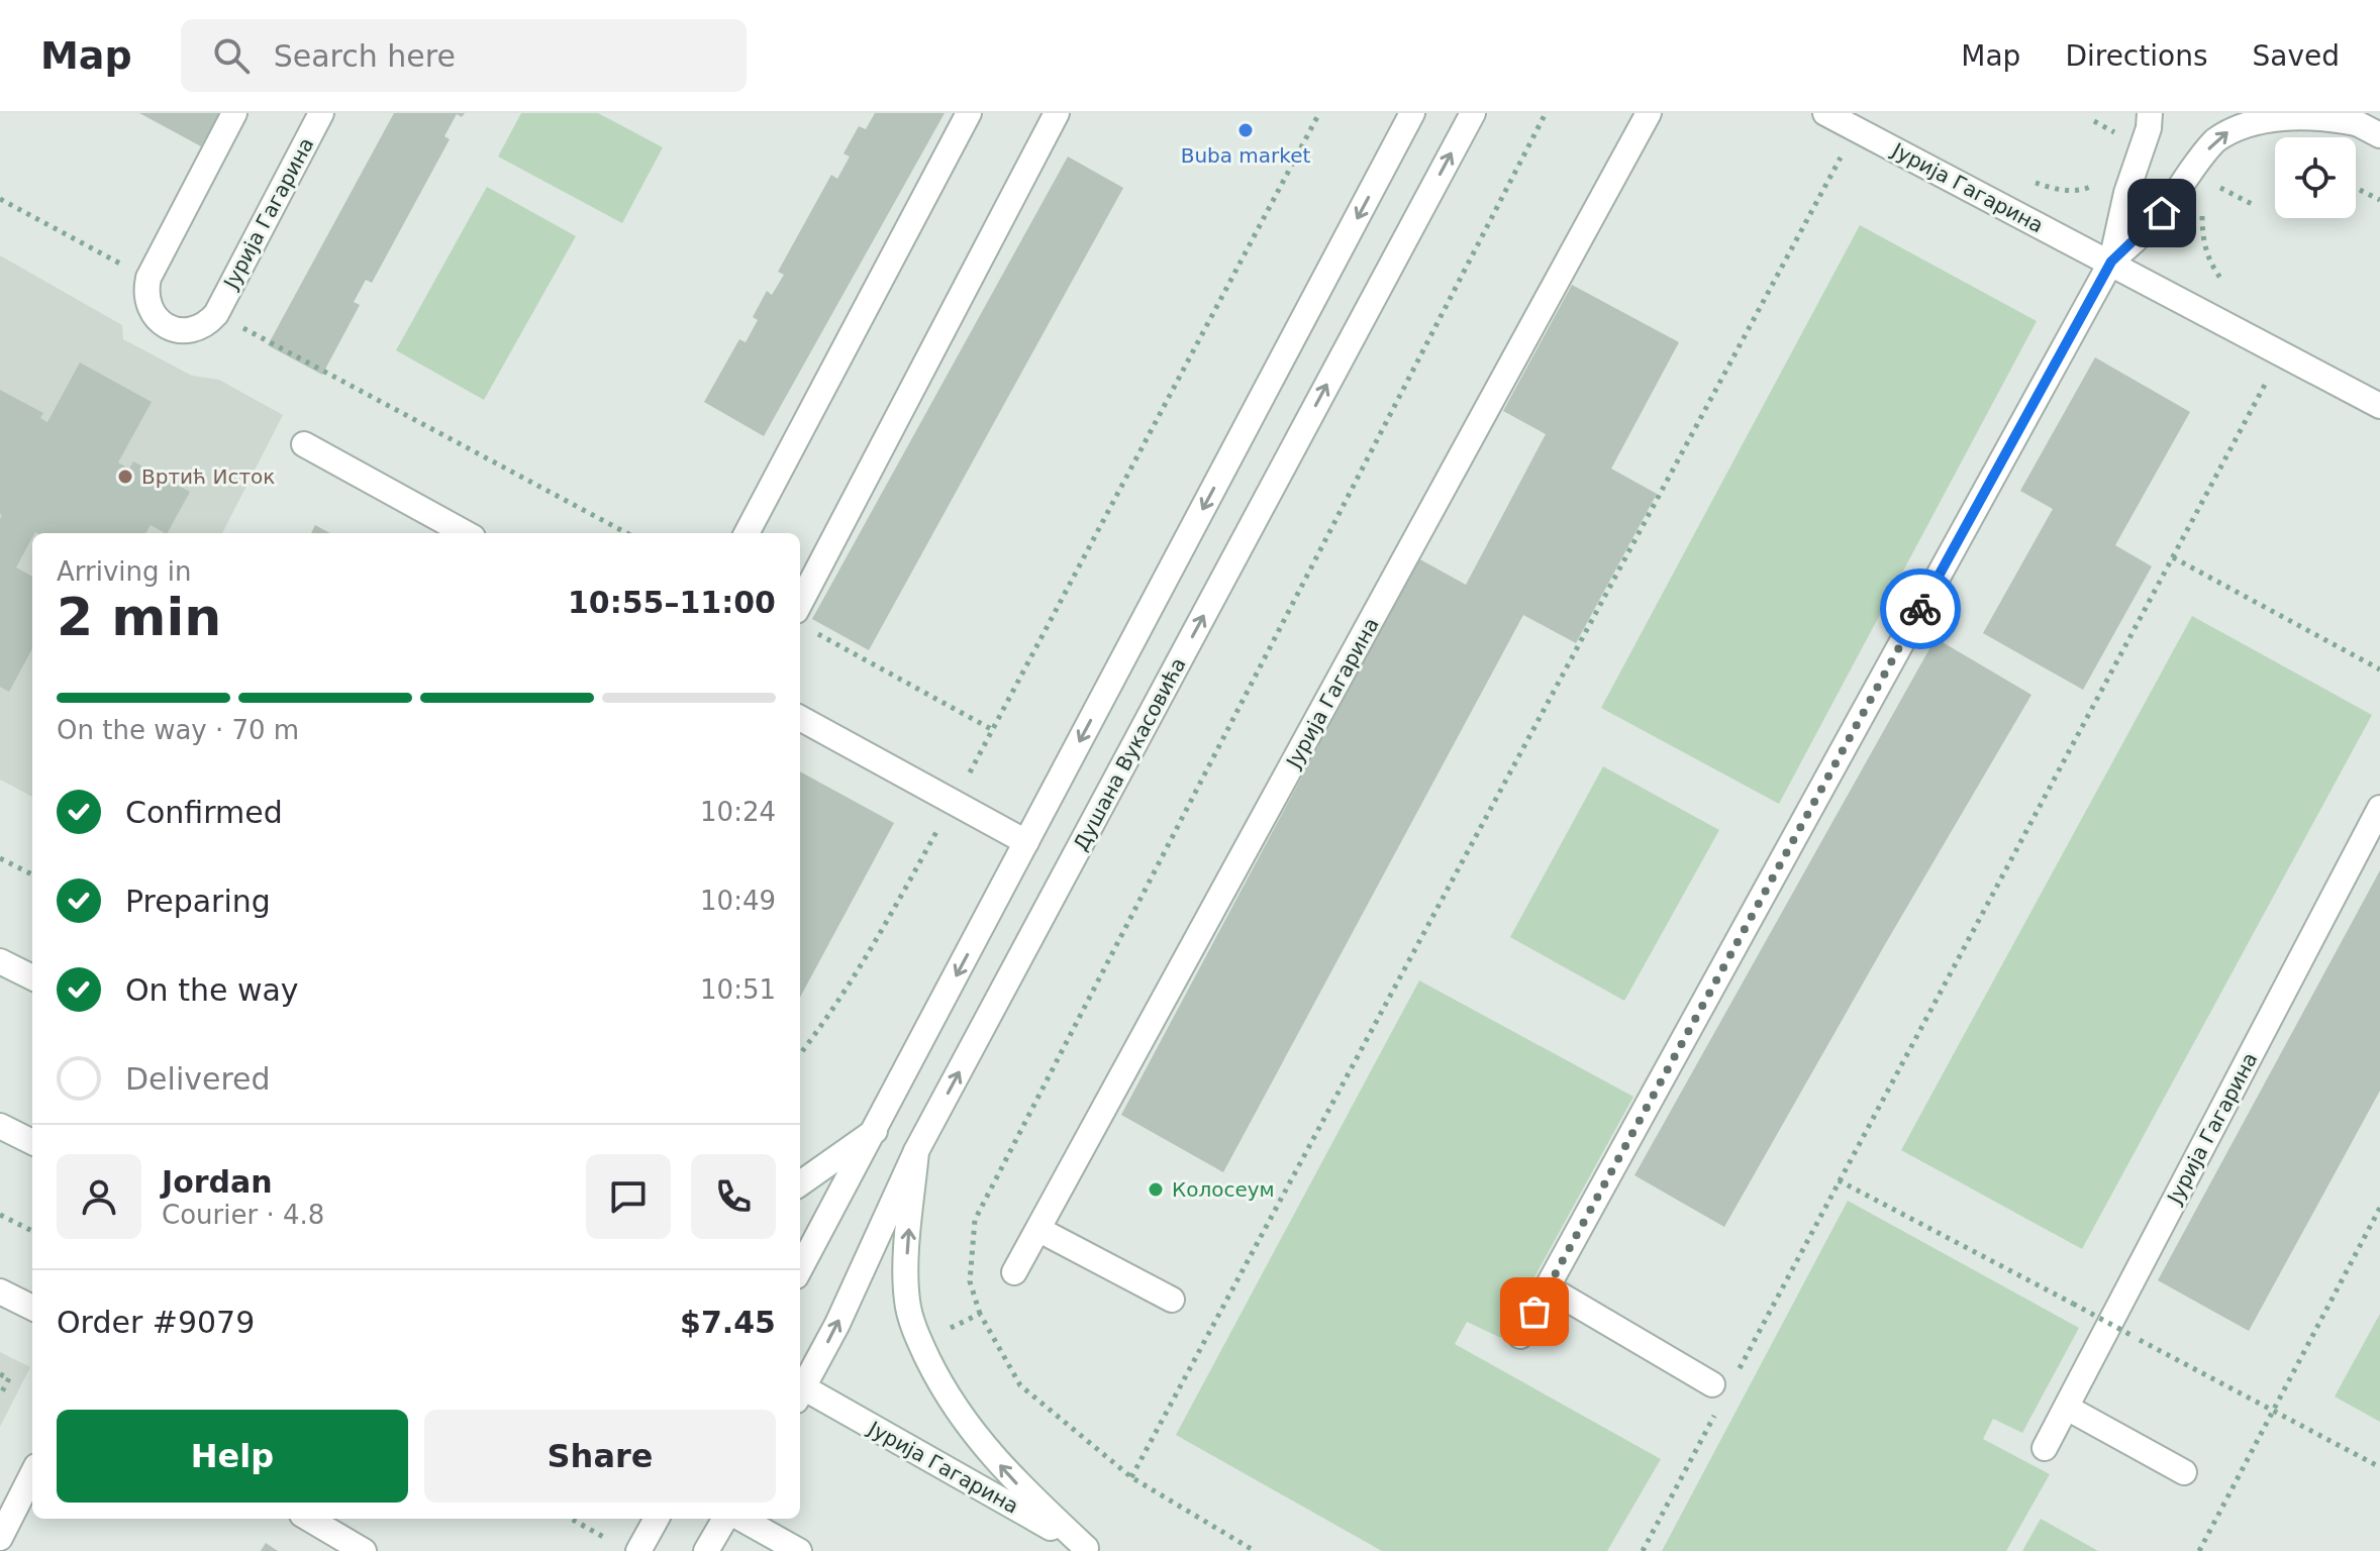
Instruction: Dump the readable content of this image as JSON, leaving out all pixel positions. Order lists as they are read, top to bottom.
{
  "streets": {
    "street": ["Јурија Гагарина", "Душана Вукасовића"]
  },
  "places": ["Buba market", "Вртић Исток", "Колосеум"],
  "page": {
    "header": "Map",
    "search": "Search here",
    "nav": ["Map", "Directions", "Saved"],
    "heading": ["2 min", "Arriving in", "10:55–11:00"],
    "panel": [
      "Jordan",
      "Courier · 4.8",
      "Order #9079",
      "$7.45"
    ],
    "bar": "On the way · 70 m",
    "list": [
      ["Confirmed", "10:24"],
      ["Preparing", "10:49"],
      ["On the way", "10:51"],
      "Delivered"
    ],
    "buttons": ["Help", "Share"]
  }
}
